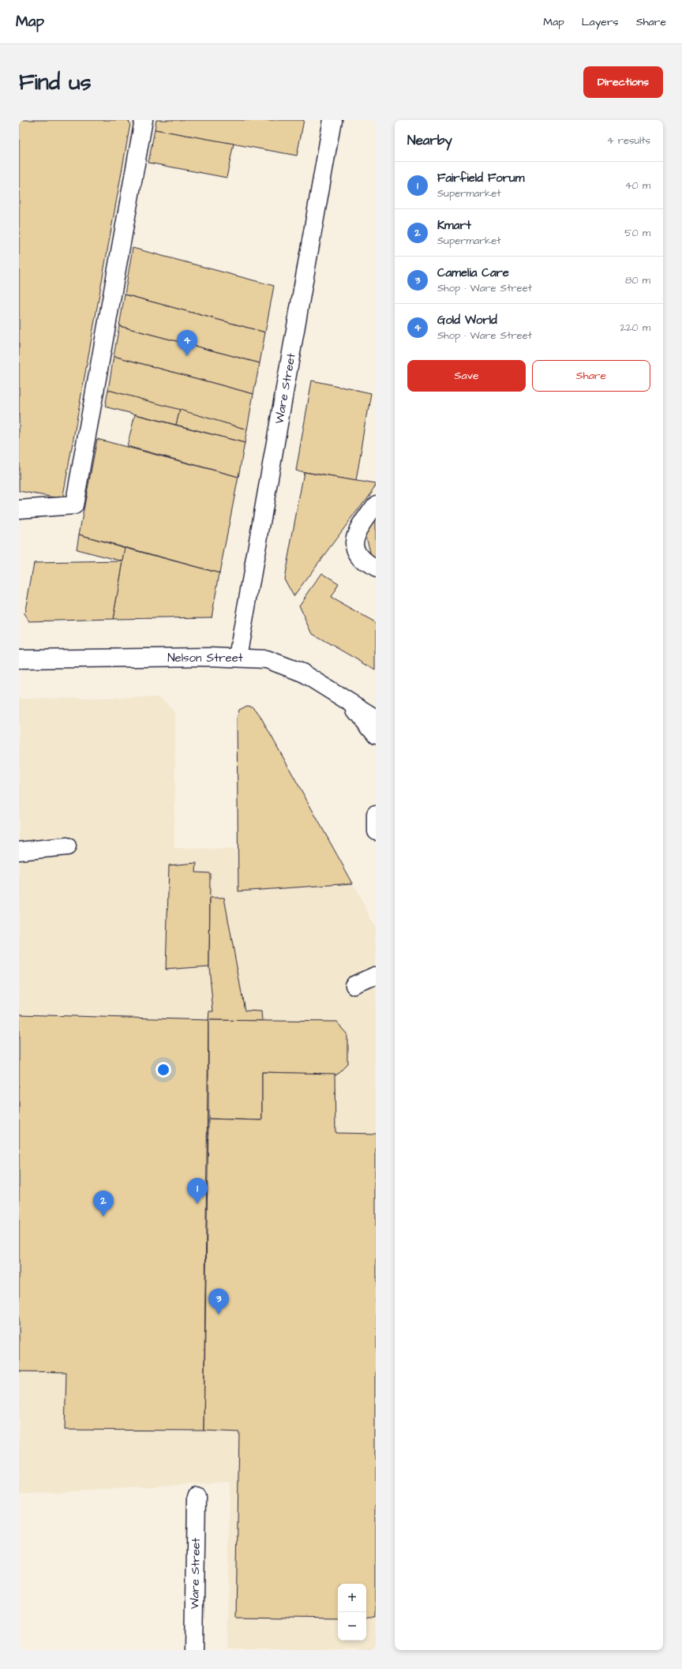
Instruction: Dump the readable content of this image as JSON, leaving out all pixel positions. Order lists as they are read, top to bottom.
{
  "streets": {
    "street": ["Ware Street", "Nelson Street"]
  },
  "crossings": [
    ["Ware Street", "Nelson Street"]
  ],
  "page": {
    "header": "Map",
    "nav": ["Map", "Layers", "Share"],
    "buttons": [
      "Directions",
      ["Save", "Share"]
    ],
    "title": "Find us",
    "heading": ["Nearby", "4 results"],
    "list": [
      {
        "mark": "1",
        "name": "Fairfield Forum",
        "note": "Supermarket",
        "value": "40 m"
      },
      {
        "mark": "2",
        "name": "Kmart",
        "note": "Supermarket",
        "value": "50 m"
      },
      {
        "mark": "3",
        "name": "Camelia Care",
        "note": "Shop · Ware Street",
        "value": "80 m"
      },
      {
        "mark": "4",
        "name": "Gold World",
        "note": "Shop · Ware Street",
        "value": "220 m"
      }
    ],
    "pins": [
      "4",
      "1",
      "2",
      "3"
    ],
    "map_buttons": ["+", "−"]
  }
}
